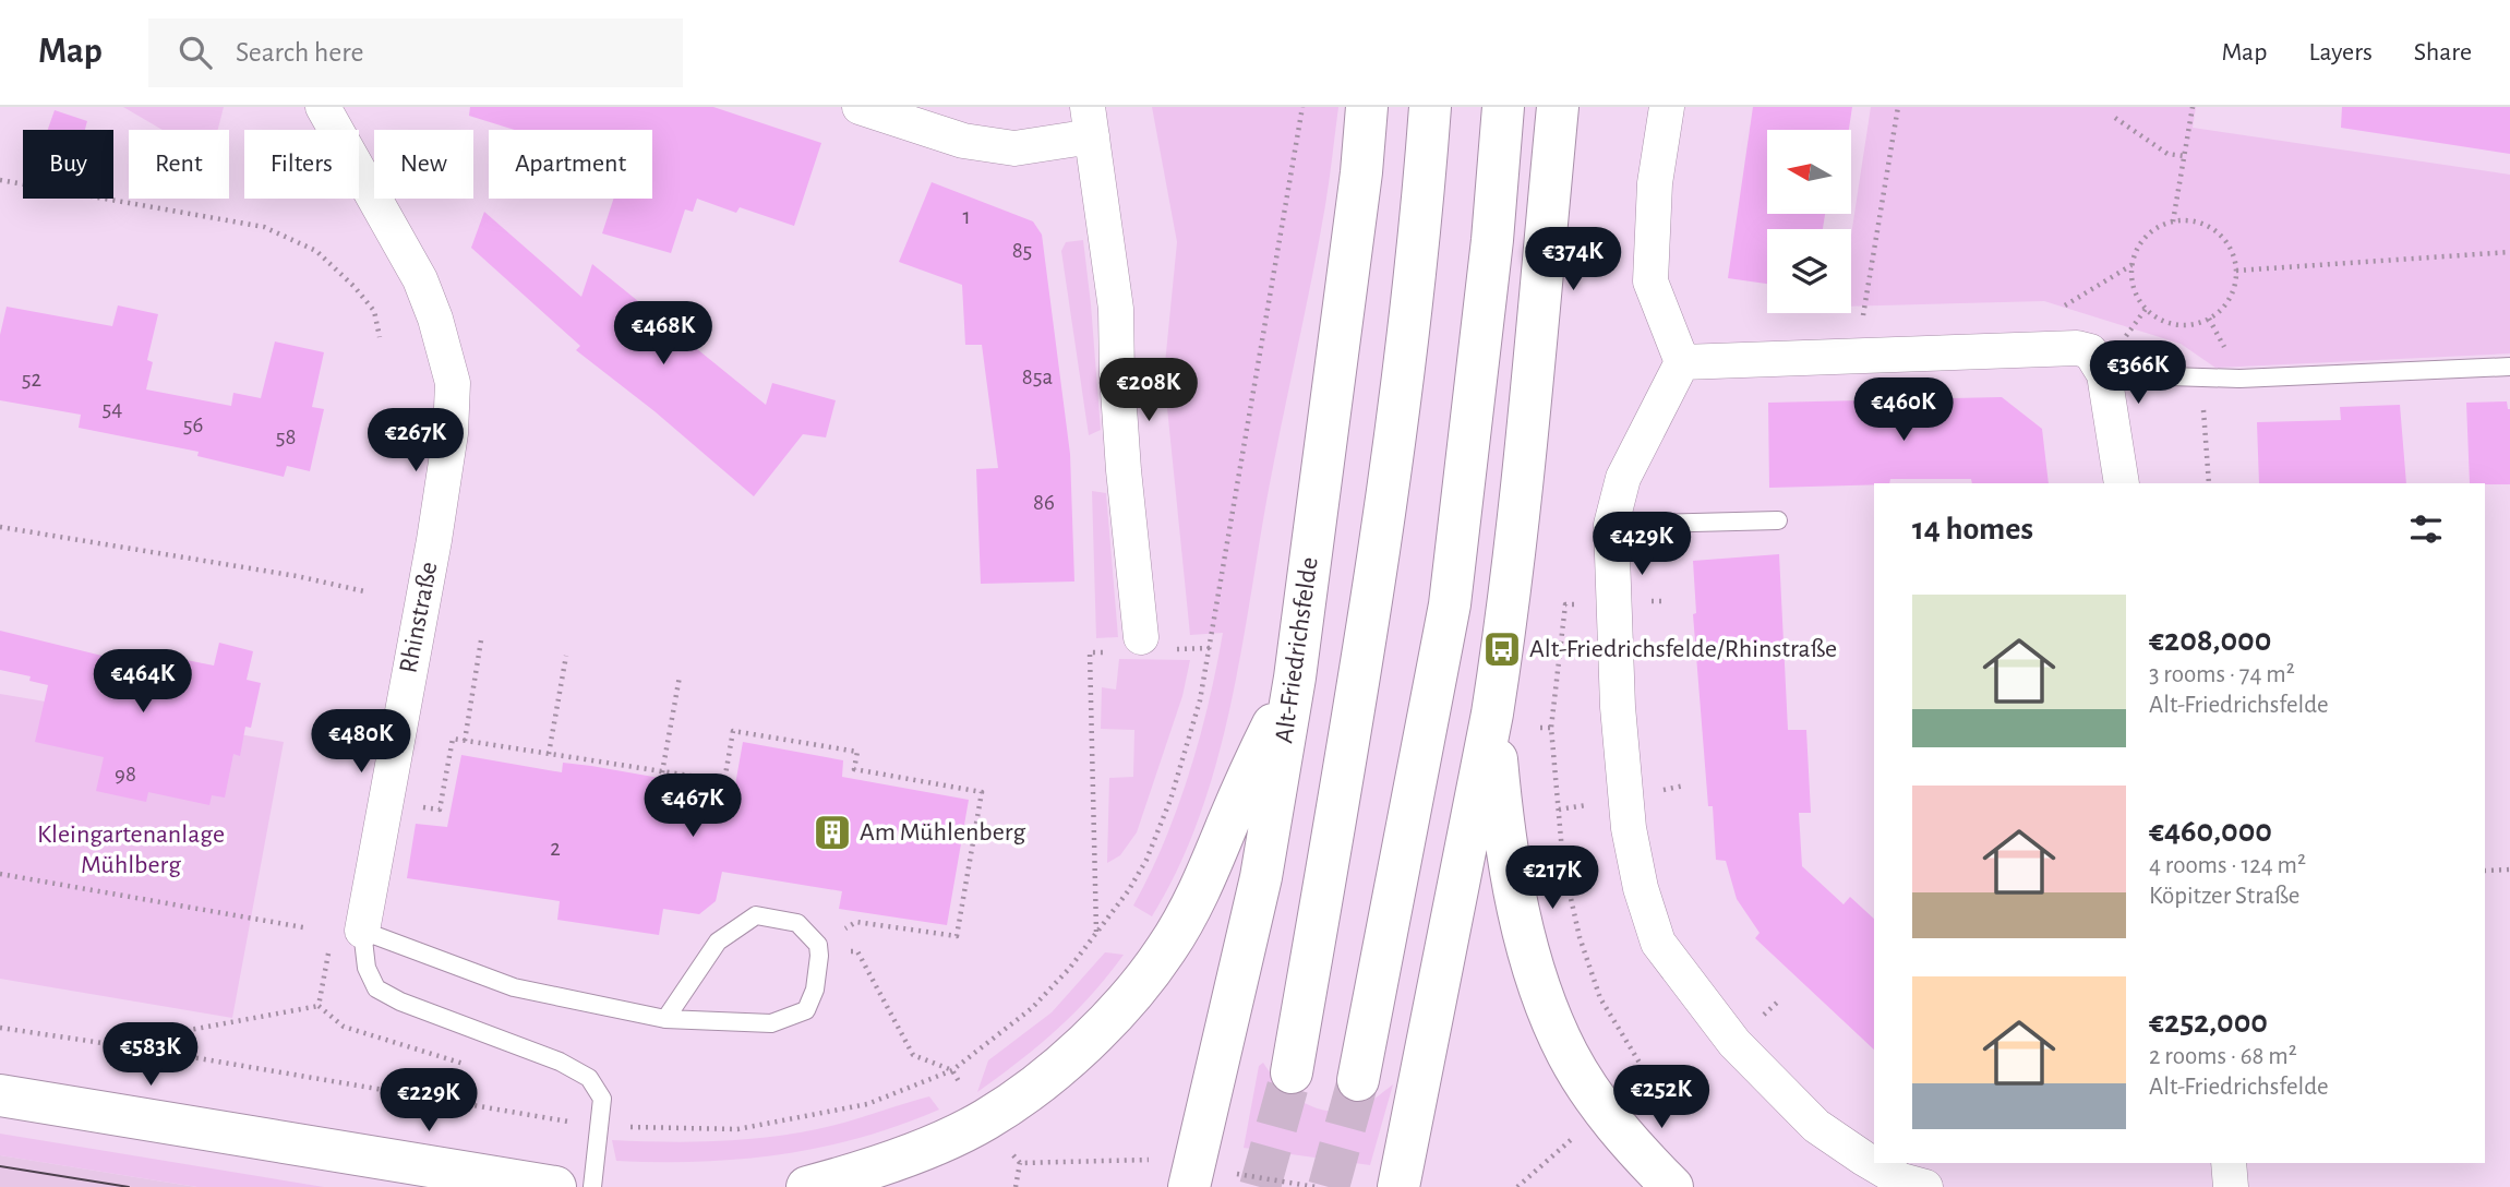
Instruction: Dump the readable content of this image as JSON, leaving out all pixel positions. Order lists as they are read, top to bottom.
{
  "streets": {
    "main road": ["Alt-Friedrichsfelde"],
    "street": ["Rhinstraße"]
  },
  "parks": ["Kleingartenanlage Mühlberg"],
  "places": {
    "bus stop": ["Alt-Friedrichsfelde/Rhinstraße"],
    "building": ["Am Mühlenberg"]
  },
  "house_numbers": [
    "1",
    "85",
    "85a",
    "52",
    "54",
    "56",
    "58",
    "86",
    "98",
    "2"
  ],
  "north": "left",
  "page": {
    "header": "Map",
    "search": "Search here",
    "nav": ["Map", "Layers", "Share"],
    "chip": [
      "Buy",
      "Rent",
      "Filters",
      "New",
      "Apartment"
    ],
    "price": [
      "€374K",
      "€468K",
      "€366K",
      "€208K",
      "€460K",
      "€267K",
      "€429K",
      "€464K",
      "€480K",
      "€467K",
      "€217K",
      "€583K",
      "€252K",
      "€229K"
    ],
    "heading": "14 homes",
    "list": [
      {
        "name": "€208,000",
        "note": "3 rooms · 74 m² · Alt-Friedrichsfelde"
      },
      {
        "name": "€460,000",
        "note": "4 rooms · 124 m² · Köpitzer Straße"
      },
      {
        "name": "€252,000",
        "note": "2 rooms · 68 m² · Alt-Friedrichsfelde"
      }
    ]
  }
}
